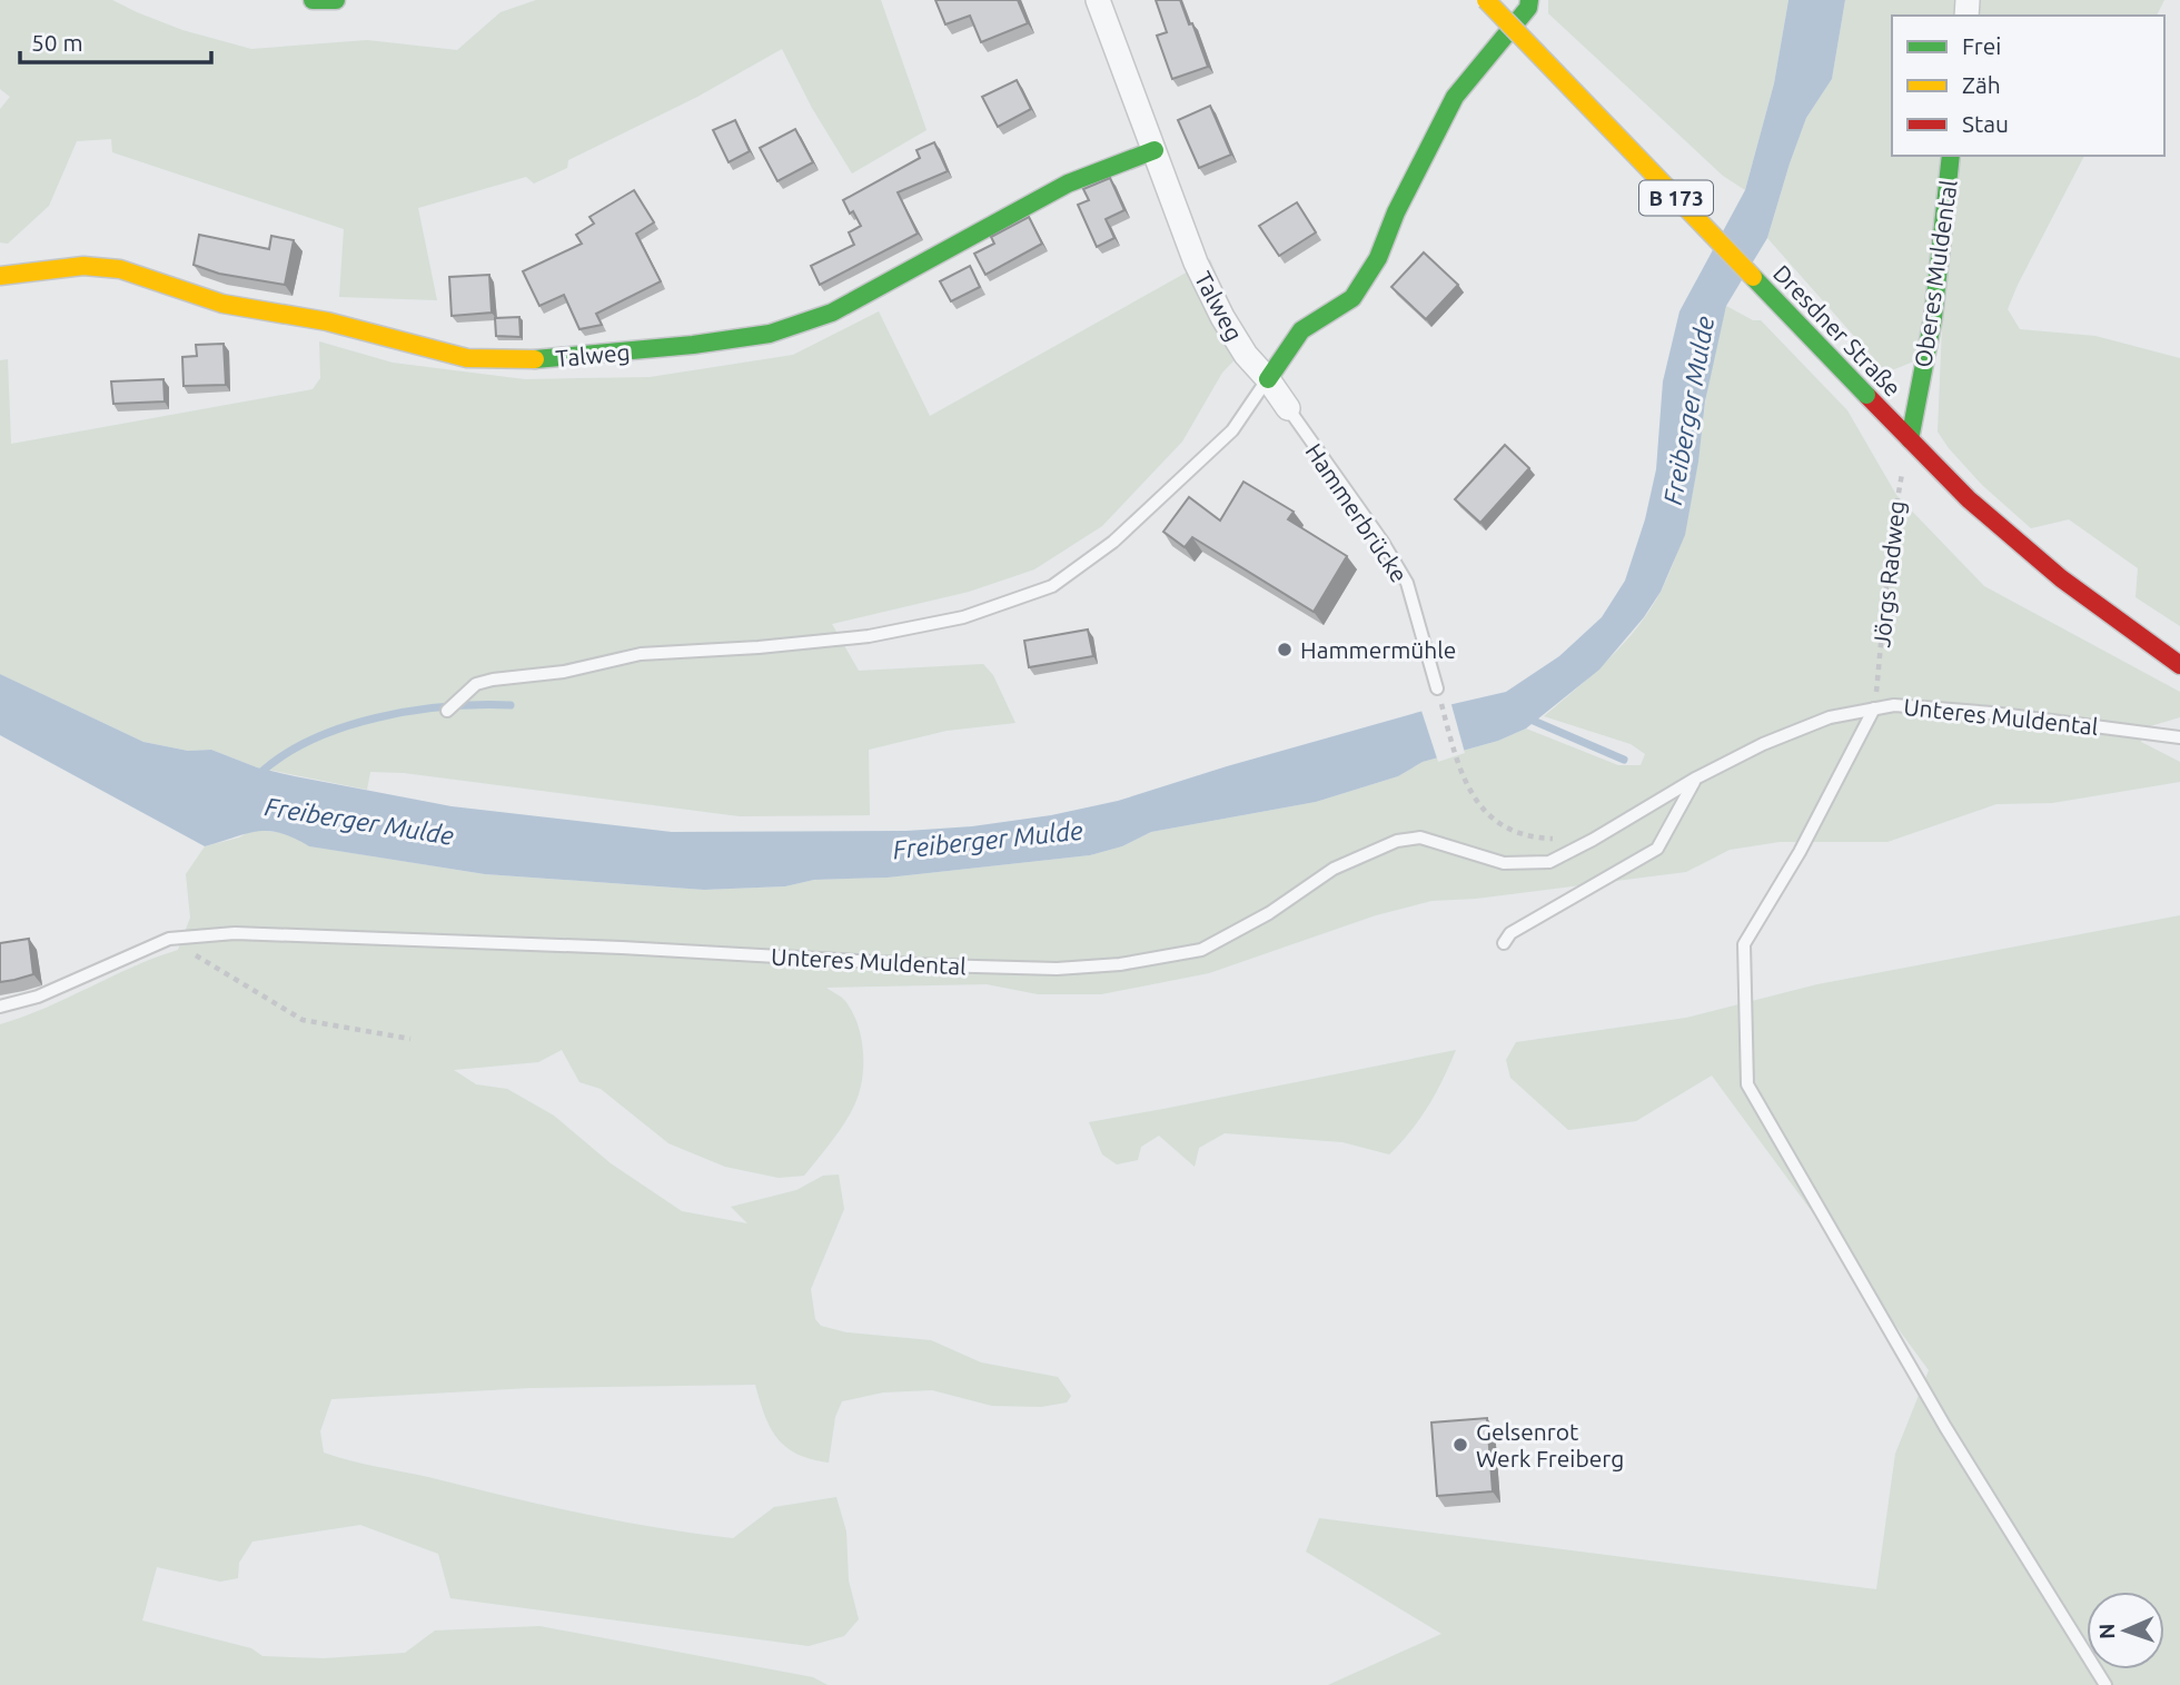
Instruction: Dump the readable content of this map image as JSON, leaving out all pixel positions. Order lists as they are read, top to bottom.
{
  "streets": {
    "street": [
      "B 173",
      "Oberes Muldental",
      "Talweg",
      "Dresdner Straße"
    ],
    "lane": ["Hammerbrücke", "Unteres Muldental"],
    "path": ["Jörgs Radweg"]
  },
  "crossings": [
    ["Oberes Muldental", "Dresdner Straße"],
    ["Oberes Muldental", "Jörgs Radweg"],
    ["Talweg", "Hammerbrücke"],
    ["Dresdner Straße", "Jörgs Radweg"],
    ["Jörgs Radweg", "Unteres Muldental"]
  ],
  "water": ["Freiberger Mulde"],
  "places": ["Hammermühle", "Gelsenrot Werk Freiberg"],
  "legend": ["Frei", "Zäh", "Stau"],
  "scale_bar": "50 m",
  "north": "left"
}
